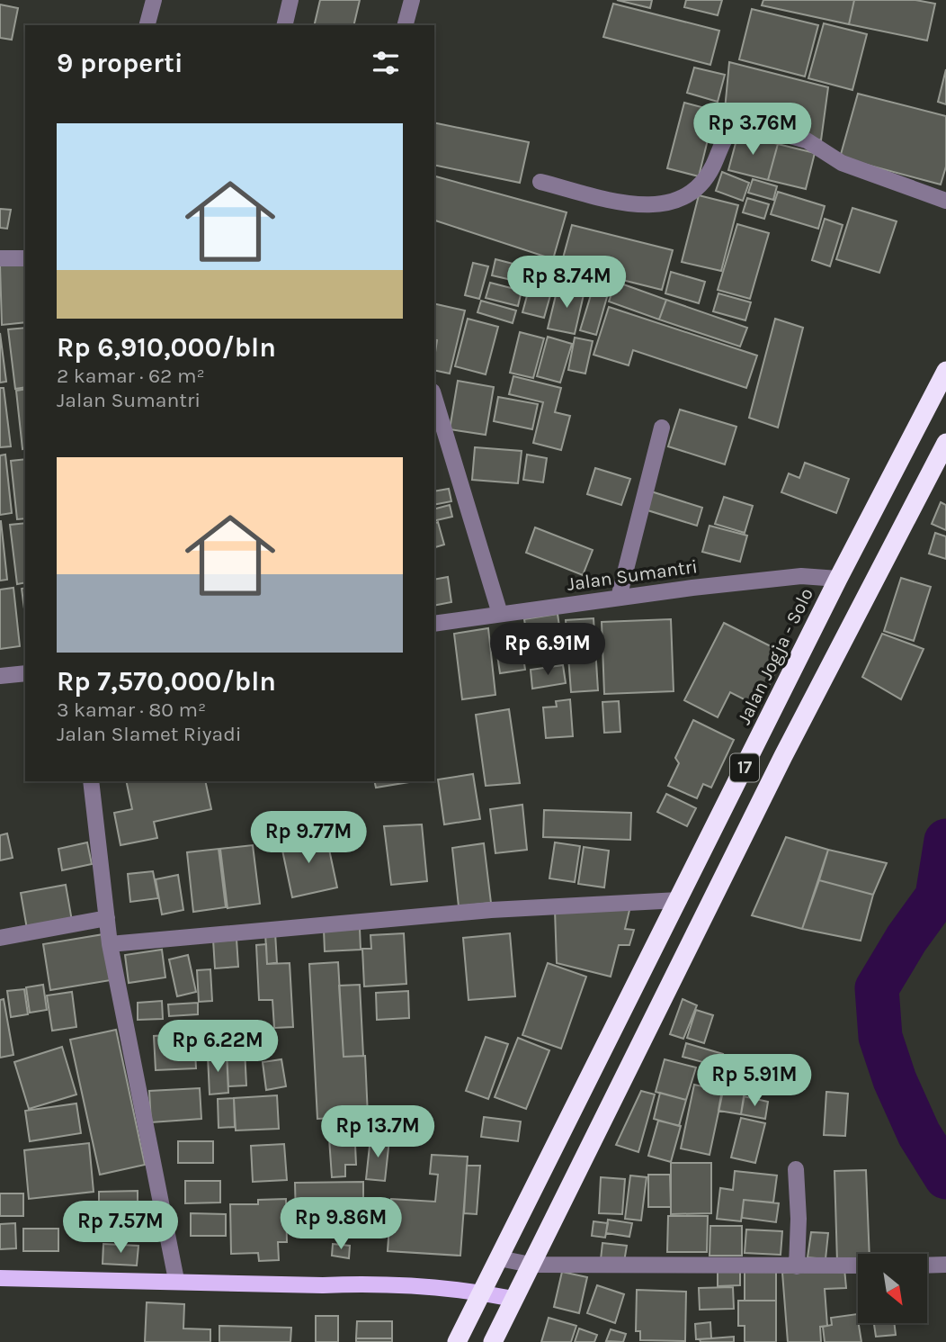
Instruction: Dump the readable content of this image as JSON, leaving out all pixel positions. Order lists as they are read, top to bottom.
{
  "streets": {
    "highway": ["Jalan Jogja - Solo", "17"],
    "street": ["Jalan Sumantri"]
  },
  "crossings": [
    ["Jalan Sumantri", "Jalan Jogja - Solo"],
    ["Jalan Jogja - Solo", "17"]
  ],
  "north": "bottom right",
  "page": {
    "heading": "9 properti",
    "list": [
      {
        "name": "Rp 6,910,000/bln",
        "note": "2 kamar · 62 m² · Jalan Sumantri"
      },
      {
        "name": "Rp 7,570,000/bln",
        "note": "3 kamar · 80 m² · Jalan Slamet Riyadi"
      }
    ],
    "price": [
      "Rp 3.76M",
      "Rp 8.74M",
      "Rp 6.91M",
      "Rp 9.77M",
      "Rp 6.22M",
      "Rp 5.91M",
      "Rp 13.7M",
      "Rp 9.86M",
      "Rp 7.57M"
    ]
  }
}
